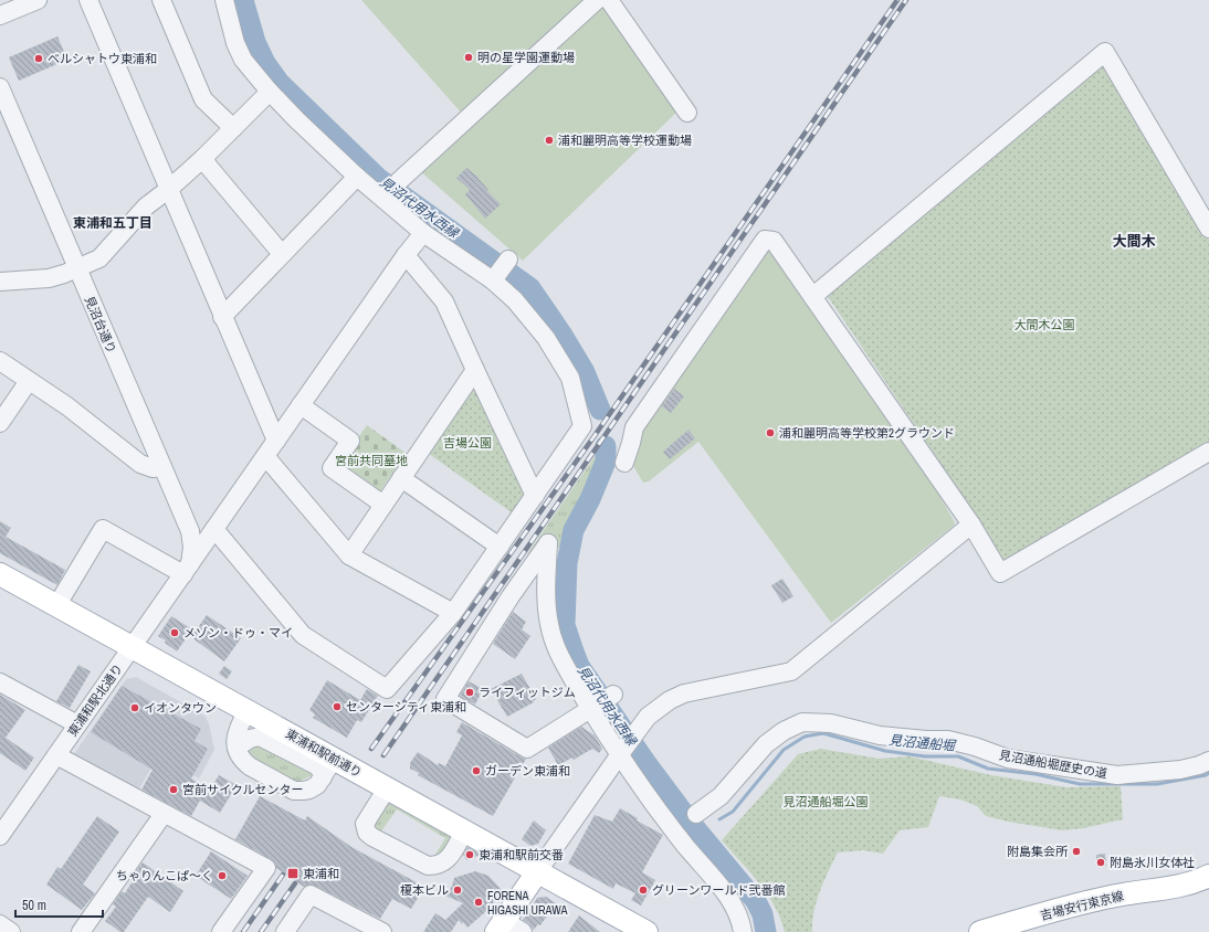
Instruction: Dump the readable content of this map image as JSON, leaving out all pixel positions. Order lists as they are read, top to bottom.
{
  "streets": {
    "main road": ["東浦和駅前通り", "吉場安行東京線"],
    "street": ["見沼台通り", "東浦和駅北通り", "見沼通船堀歴史の道"]
  },
  "crossings": [
    ["見沼台通り", "東浦和駅北通り"],
    ["東浦和駅北通り", "東浦和駅前通り"]
  ],
  "districts": ["東浦和五丁目", "大間木"],
  "water": ["見沼代用水西縁", "見沼通船堀"],
  "parks": [
    "大間木公園",
    "吉場公園",
    "宮前共同墓地",
    "見沼通船堀公園"
  ],
  "places": {
    "other": [
      "明の星学園運動場",
      "ベルシャトウ東浦和",
      "浦和麗明高等学校運動場",
      "浦和麗明高等学校第2グラウンド",
      "メゾン・ドゥ・マイ",
      "ライフィットジム",
      "センターシティ東浦和",
      "イオンタウン",
      "ガーデン東浦和",
      "宮前サイクルセンター",
      "附島集会所",
      "東浦和駅前交番",
      "附島氷川女体社",
      "ちゃりんこぱ～く",
      "榎本ビル",
      "グリーンワールド弐番館",
      "FORENA HIGASHI URAWA"
    ],
    "transit": ["東浦和"]
  },
  "scale_bar": "50 m"
}
